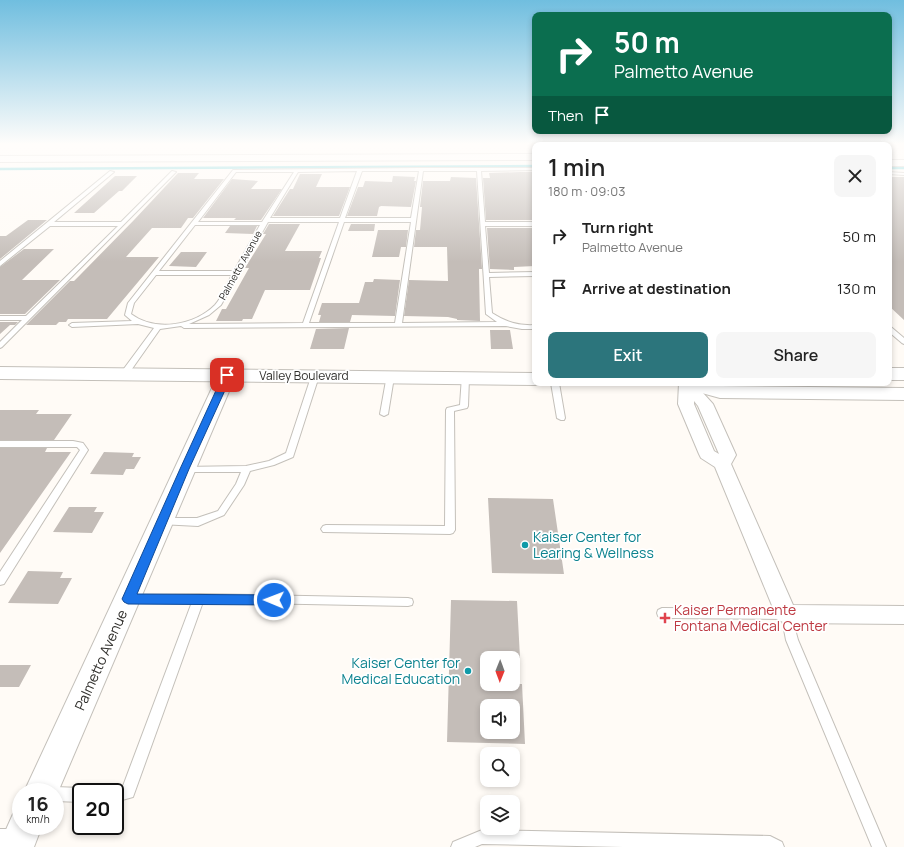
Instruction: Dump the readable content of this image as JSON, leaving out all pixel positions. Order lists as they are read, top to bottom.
{
  "streets": {
    "main road": ["Valley Boulevard"],
    "street": ["Palmetto Avenue"]
  },
  "crossings": [
    ["Palmetto Avenue", "Valley Boulevard"]
  ],
  "places": {
    "other": ["Kaiser Center for Learing & Wellness", "Kaiser Center for Medical Education"],
    "health": ["Kaiser Permanente Fontana Medical Center"]
  },
  "north": "bottom",
  "page": {
    "turn": ["50 m", "Palmetto Avenue"],
    "then": "Then",
    "heading": ["1 min", "180 m · 09:03"],
    "list": [
      {
        "name": "Turn right",
        "note": "Palmetto Avenue",
        "value": "50 m"
      },
      {
        "name": "Arrive at destination",
        "value": "130 m"
      }
    ],
    "buttons": ["Exit", "Share"],
    "speed": "16 km/h",
    "limit": "20"
  }
}
